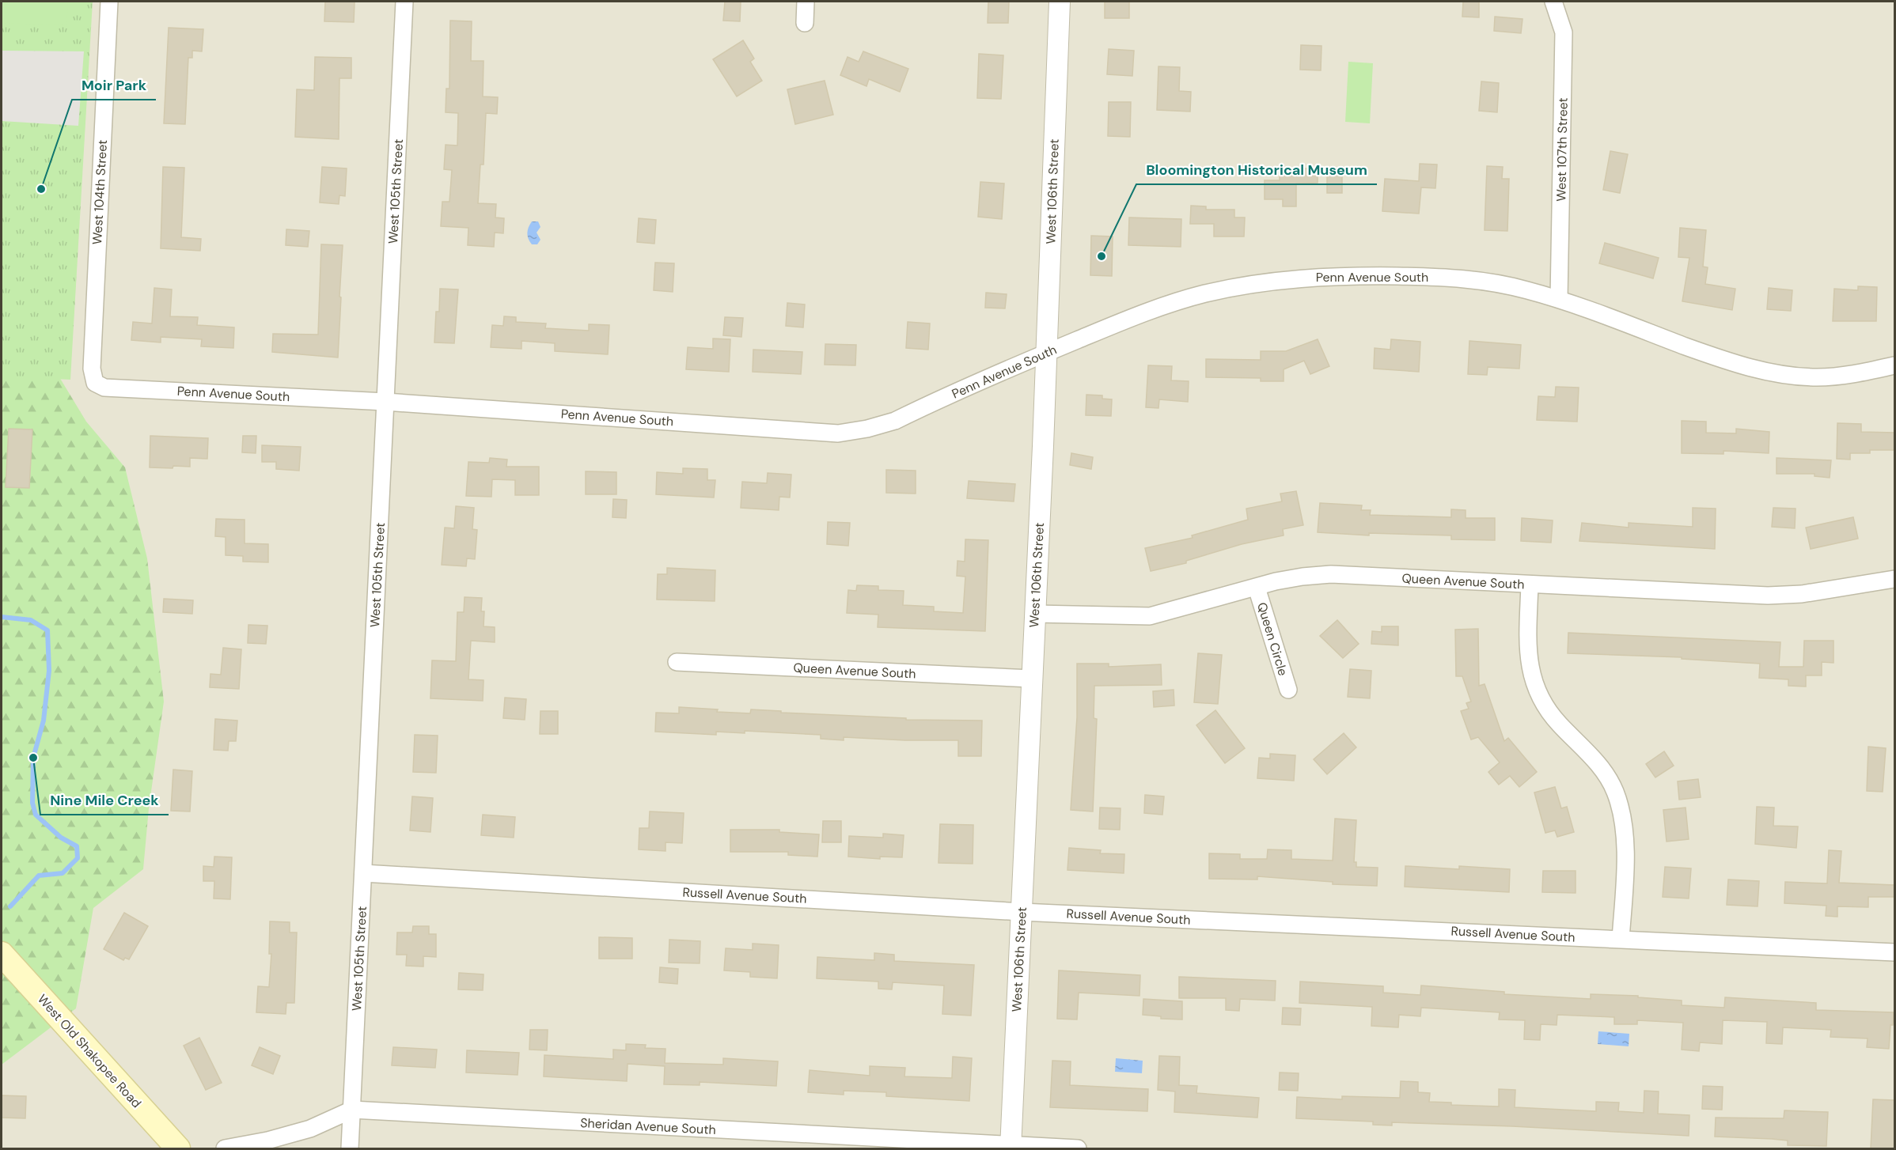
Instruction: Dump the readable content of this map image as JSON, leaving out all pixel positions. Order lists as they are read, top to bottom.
{
  "streets": {
    "main road": ["West Old Shakopee Road"],
    "street": [
      "West 107th Street",
      "West 105th Street",
      "West 106th Street",
      "West 104th Street",
      "Penn Avenue South",
      "Queen Avenue South",
      "Queen Circle",
      "Russell Avenue South",
      "Sheridan Avenue South"
    ]
  },
  "crossings": [
    ["West 107th Street", "Penn Avenue South"],
    ["West 105th Street", "Penn Avenue South"],
    ["West 105th Street", "Russell Avenue South"],
    ["West 105th Street", "Sheridan Avenue South"],
    ["West 106th Street", "Penn Avenue South"],
    ["West 106th Street", "Queen Avenue South"],
    ["West 106th Street", "Russell Avenue South"],
    ["West 106th Street", "Sheridan Avenue South"],
    ["West 104th Street", "Penn Avenue South"],
    ["Queen Avenue South", "Queen Circle"]
  ],
  "places": ["Moir Park", "Bloomington Historical Museum", "Nine Mile Creek"]
}
